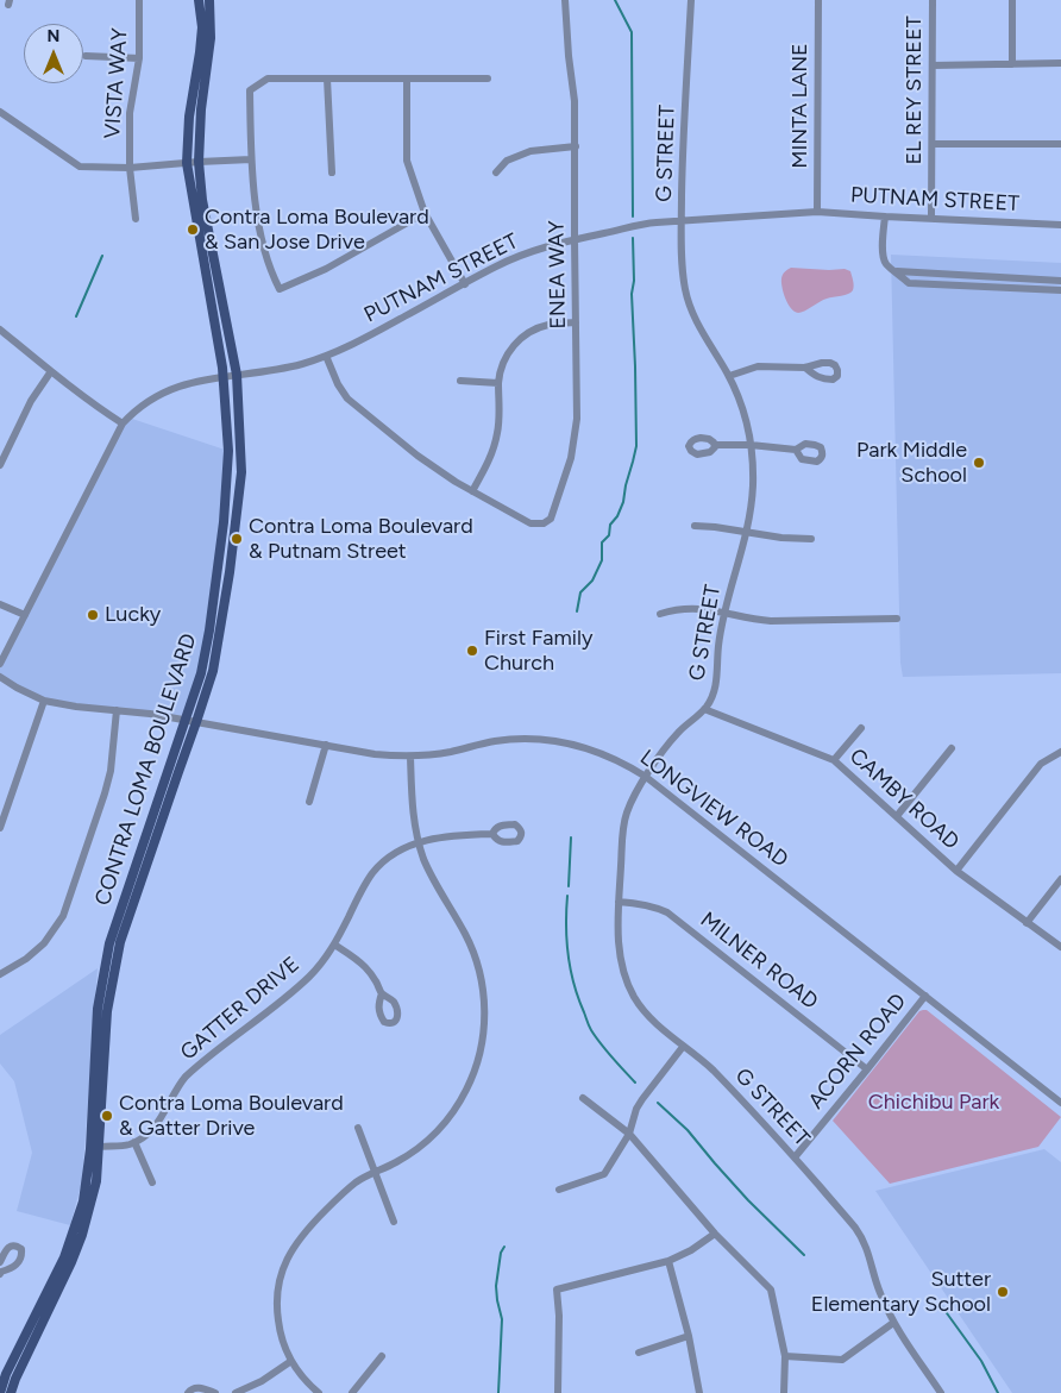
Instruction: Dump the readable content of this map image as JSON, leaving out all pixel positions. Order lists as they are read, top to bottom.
{
  "streets": {
    "main road": ["CONTRA LOMA BOULEVARD"],
    "street": [
      "VISTA WAY",
      "EL REY STREET",
      "MINTA LANE",
      "G STREET",
      "PUTNAM STREET",
      "ENEA WAY",
      "CAMBY ROAD",
      "LONGVIEW ROAD",
      "MILNER ROAD",
      "GATTER DRIVE",
      "ACORN ROAD"
    ]
  },
  "crossings": [
    ["EL REY STREET", "PUTNAM STREET"],
    ["MINTA LANE", "PUTNAM STREET"],
    ["G STREET", "PUTNAM STREET"],
    ["G STREET", "CAMBY ROAD"],
    ["G STREET", "LONGVIEW ROAD"],
    ["G STREET", "MILNER ROAD"],
    ["G STREET", "ACORN ROAD"],
    ["PUTNAM STREET", "ENEA WAY"],
    ["PUTNAM STREET", "CONTRA LOMA BOULEVARD"],
    ["CONTRA LOMA BOULEVARD", "LONGVIEW ROAD"],
    ["CONTRA LOMA BOULEVARD", "GATTER DRIVE"],
    ["LONGVIEW ROAD", "ACORN ROAD"],
    ["MILNER ROAD", "ACORN ROAD"]
  ],
  "parks": ["Chichibu Park"],
  "places": [
    "Contra Loma Boulevard & San Jose Drive",
    "Park Middle School",
    "Contra Loma Boulevard & Putnam Street",
    "Lucky",
    "First Family Church",
    "Contra Loma Boulevard & Gatter Drive",
    "Sutter Elementary School"
  ],
  "north": "top"
}
